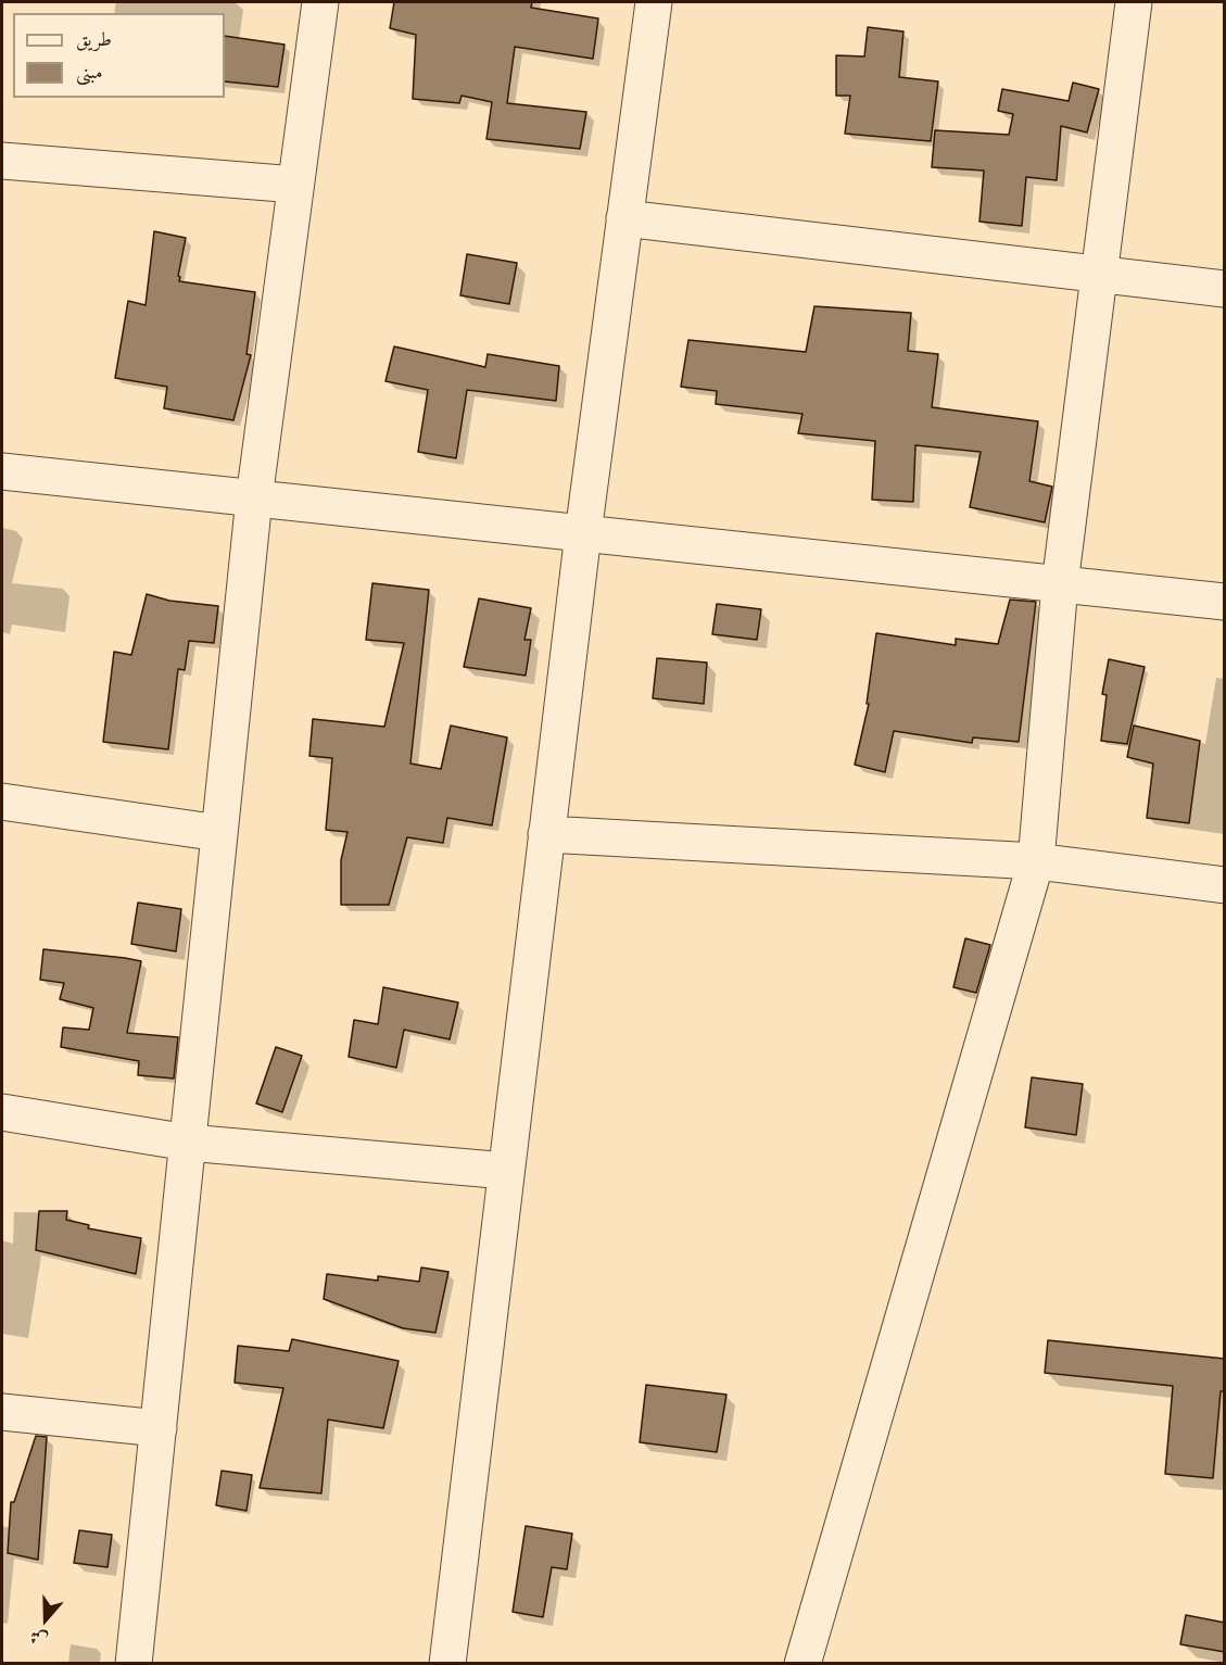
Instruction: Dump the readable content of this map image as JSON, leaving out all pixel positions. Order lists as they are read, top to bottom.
{
  "legend": ["طريق", "مبنى"],
  "north": "bottom"
}
